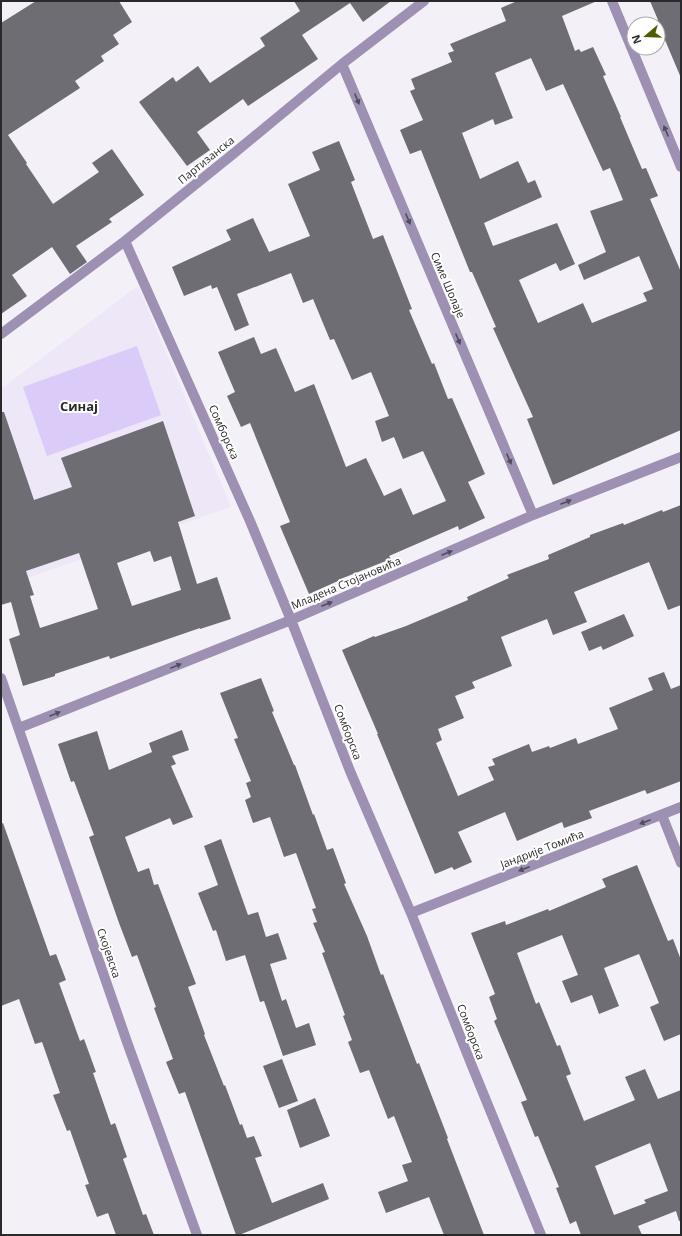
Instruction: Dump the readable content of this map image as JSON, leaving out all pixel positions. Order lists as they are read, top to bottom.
{
  "streets": {
    "street": [
      "Партизанска",
      "Симе Шолаје",
      "Сомборска",
      "Младена Стојановића",
      "Јандрије Томића",
      "Скојевска"
    ]
  },
  "crossings": [
    ["Партизанска", "Симе Шолаје"],
    ["Партизанска", "Сомборска"],
    ["Симе Шолаје", "Младена Стојановића"],
    ["Сомборска", "Младена Стојановића"],
    ["Сомборска", "Јандрије Томића"],
    ["Младена Стојановића", "Скојевска"]
  ],
  "one_way": ["Симе Шолаје", "Младена Стојановића", "Јандрије Томића"],
  "districts": ["Синај"],
  "north": "left"
}
